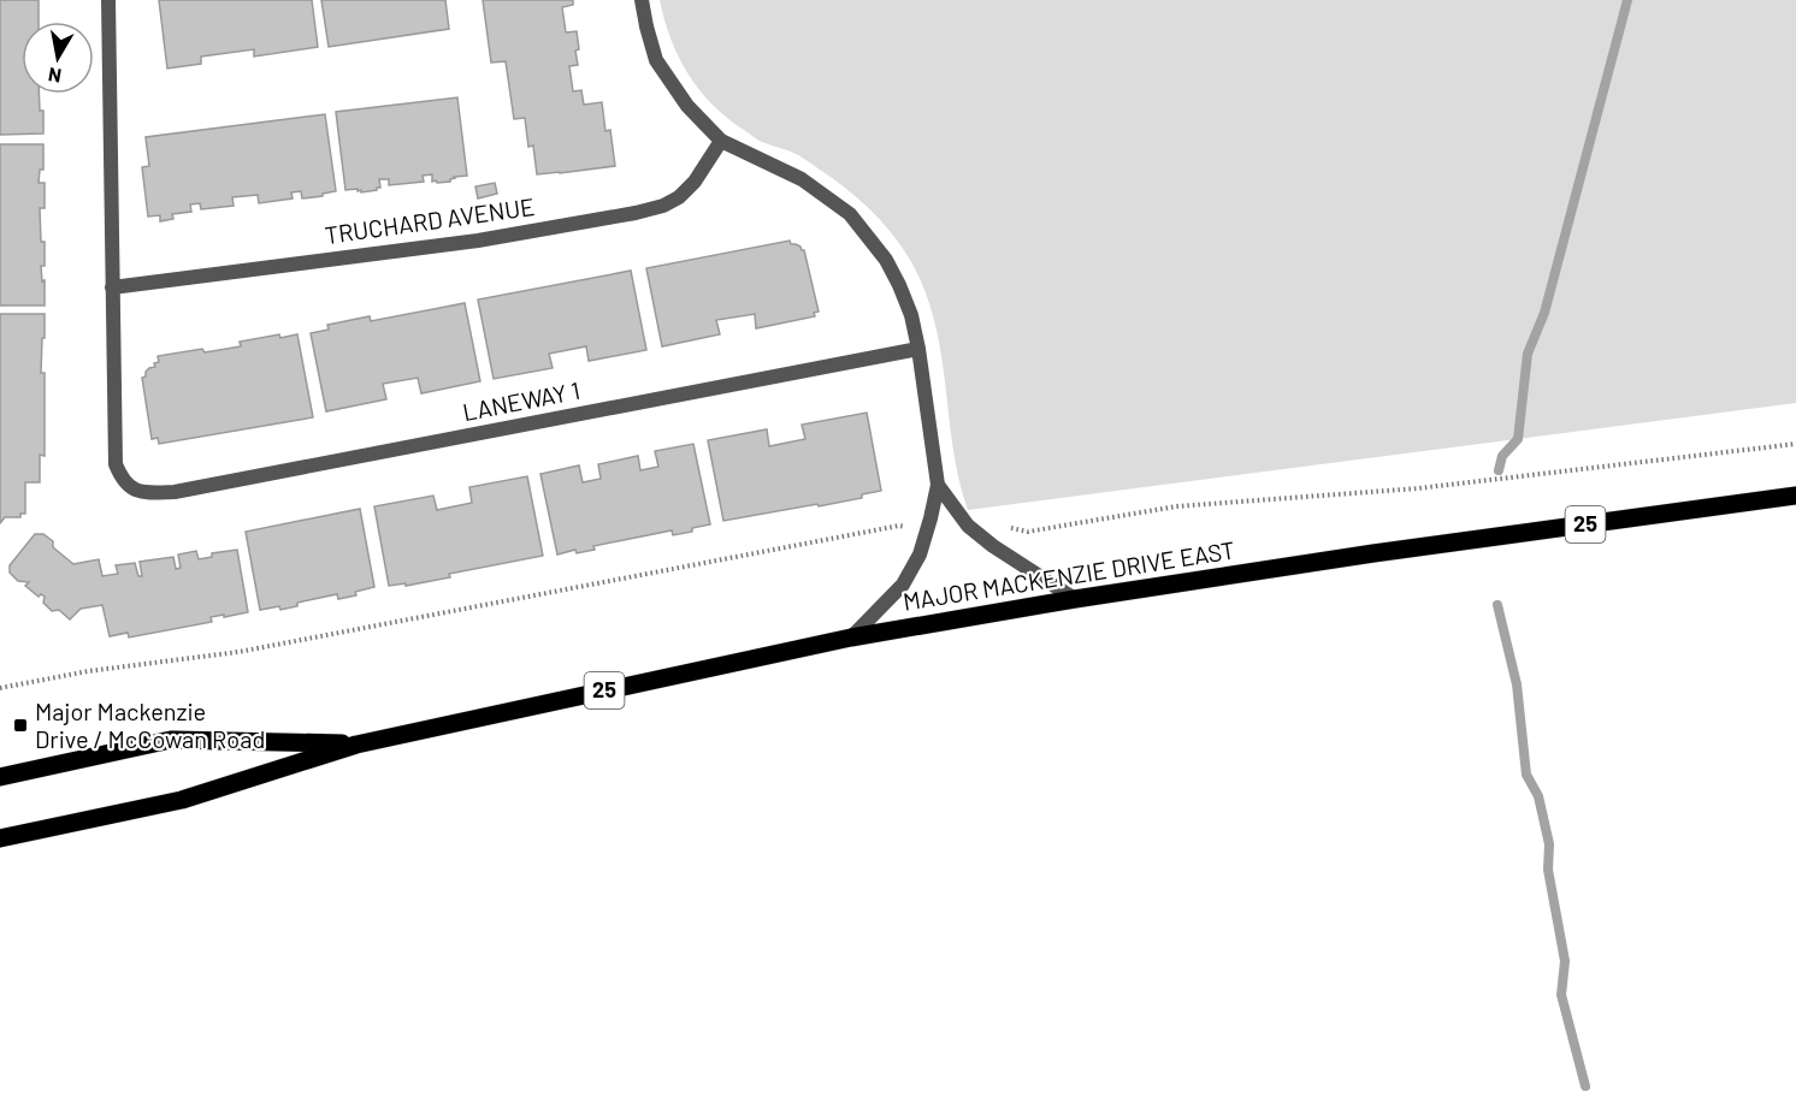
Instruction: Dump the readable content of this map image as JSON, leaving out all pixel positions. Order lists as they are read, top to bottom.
{
  "streets": {
    "main road": ["25", "MAJOR MACKENZIE DRIVE EAST"],
    "street": ["TRUCHARD AVENUE", "LANEWAY 1"]
  },
  "crossings": [
    ["TRUCHARD AVENUE", "LANEWAY 1"]
  ],
  "places": {
    "transit": ["Major Mackenzie Drive / McCowan Road"]
  },
  "north": "bottom"
}
